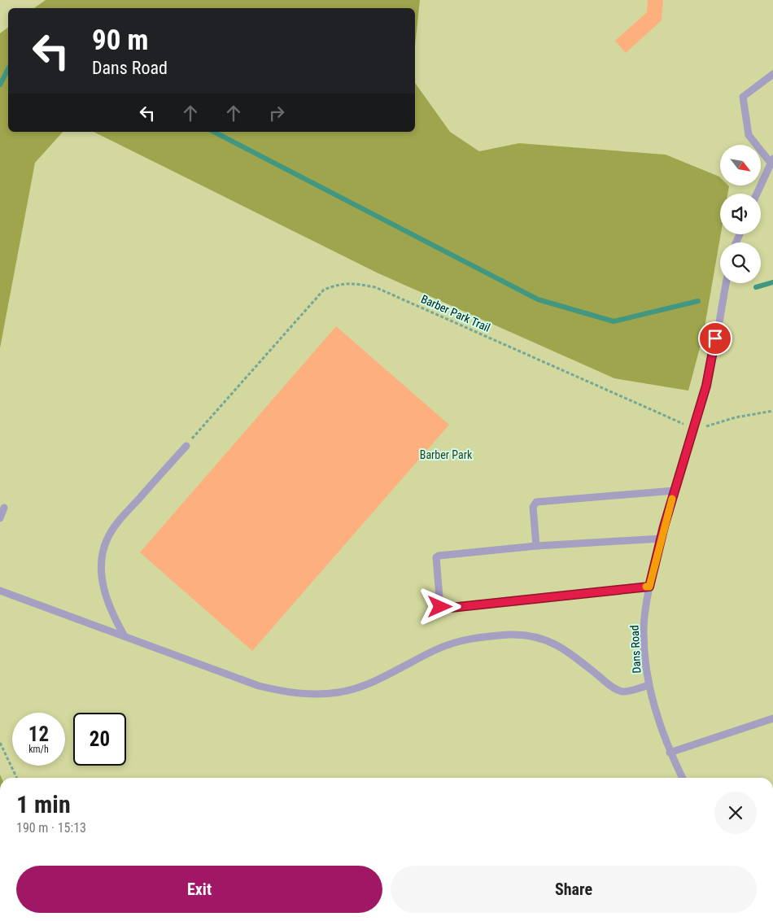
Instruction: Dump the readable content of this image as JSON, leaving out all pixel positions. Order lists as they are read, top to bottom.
{
  "streets": {
    "lane": ["Dans Road"],
    "path": ["Barber Park Trail"]
  },
  "crossings": [
    ["Barber Park Trail", "Dans Road"]
  ],
  "parks": ["Barber Park"],
  "north": "bottom right",
  "page": {
    "turn": ["90 m", "Dans Road"],
    "speed": "12 km/h",
    "limit": "20",
    "heading": ["1 min", "190 m · 15:13"],
    "buttons": ["Exit", "Share"]
  }
}
